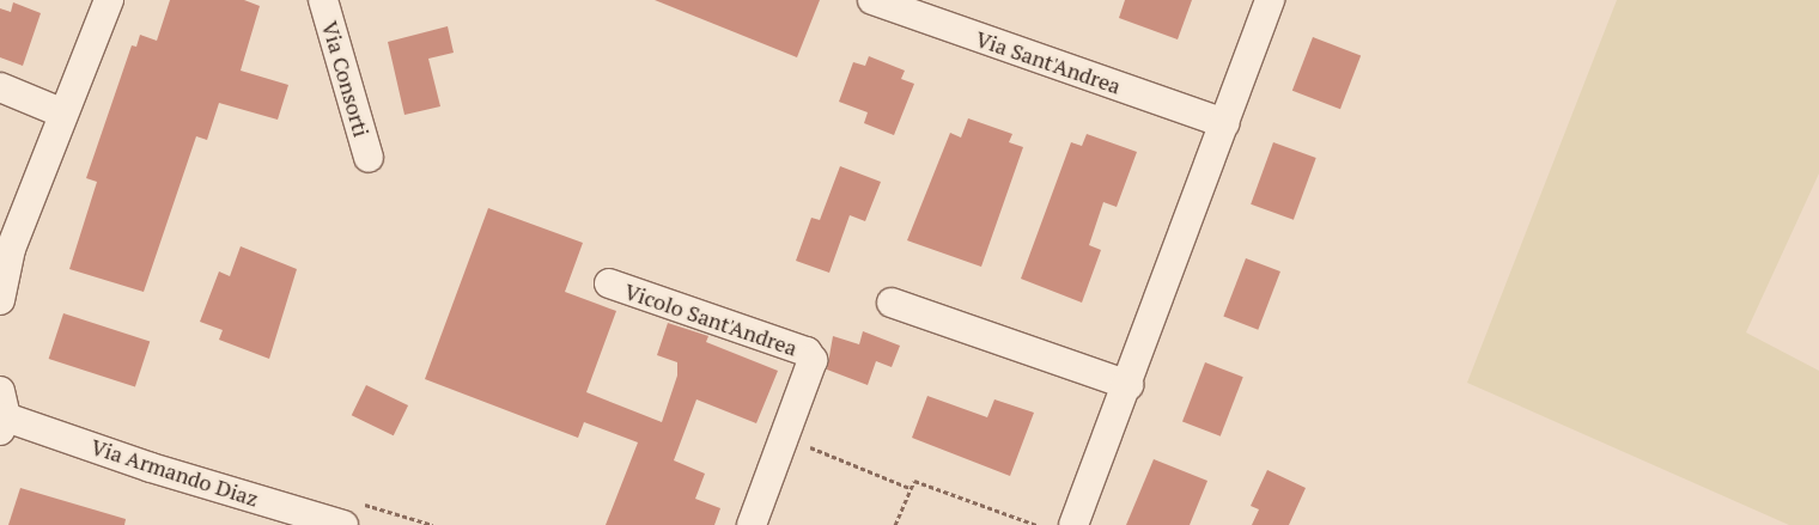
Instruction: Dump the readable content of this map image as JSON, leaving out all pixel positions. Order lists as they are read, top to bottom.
{
  "streets": {
    "street": [
      "Via Sant'Andrea",
      "Via Consorti",
      "Vicolo Sant'Andrea",
      "Via Armando Diaz"
    ]
  }
}
